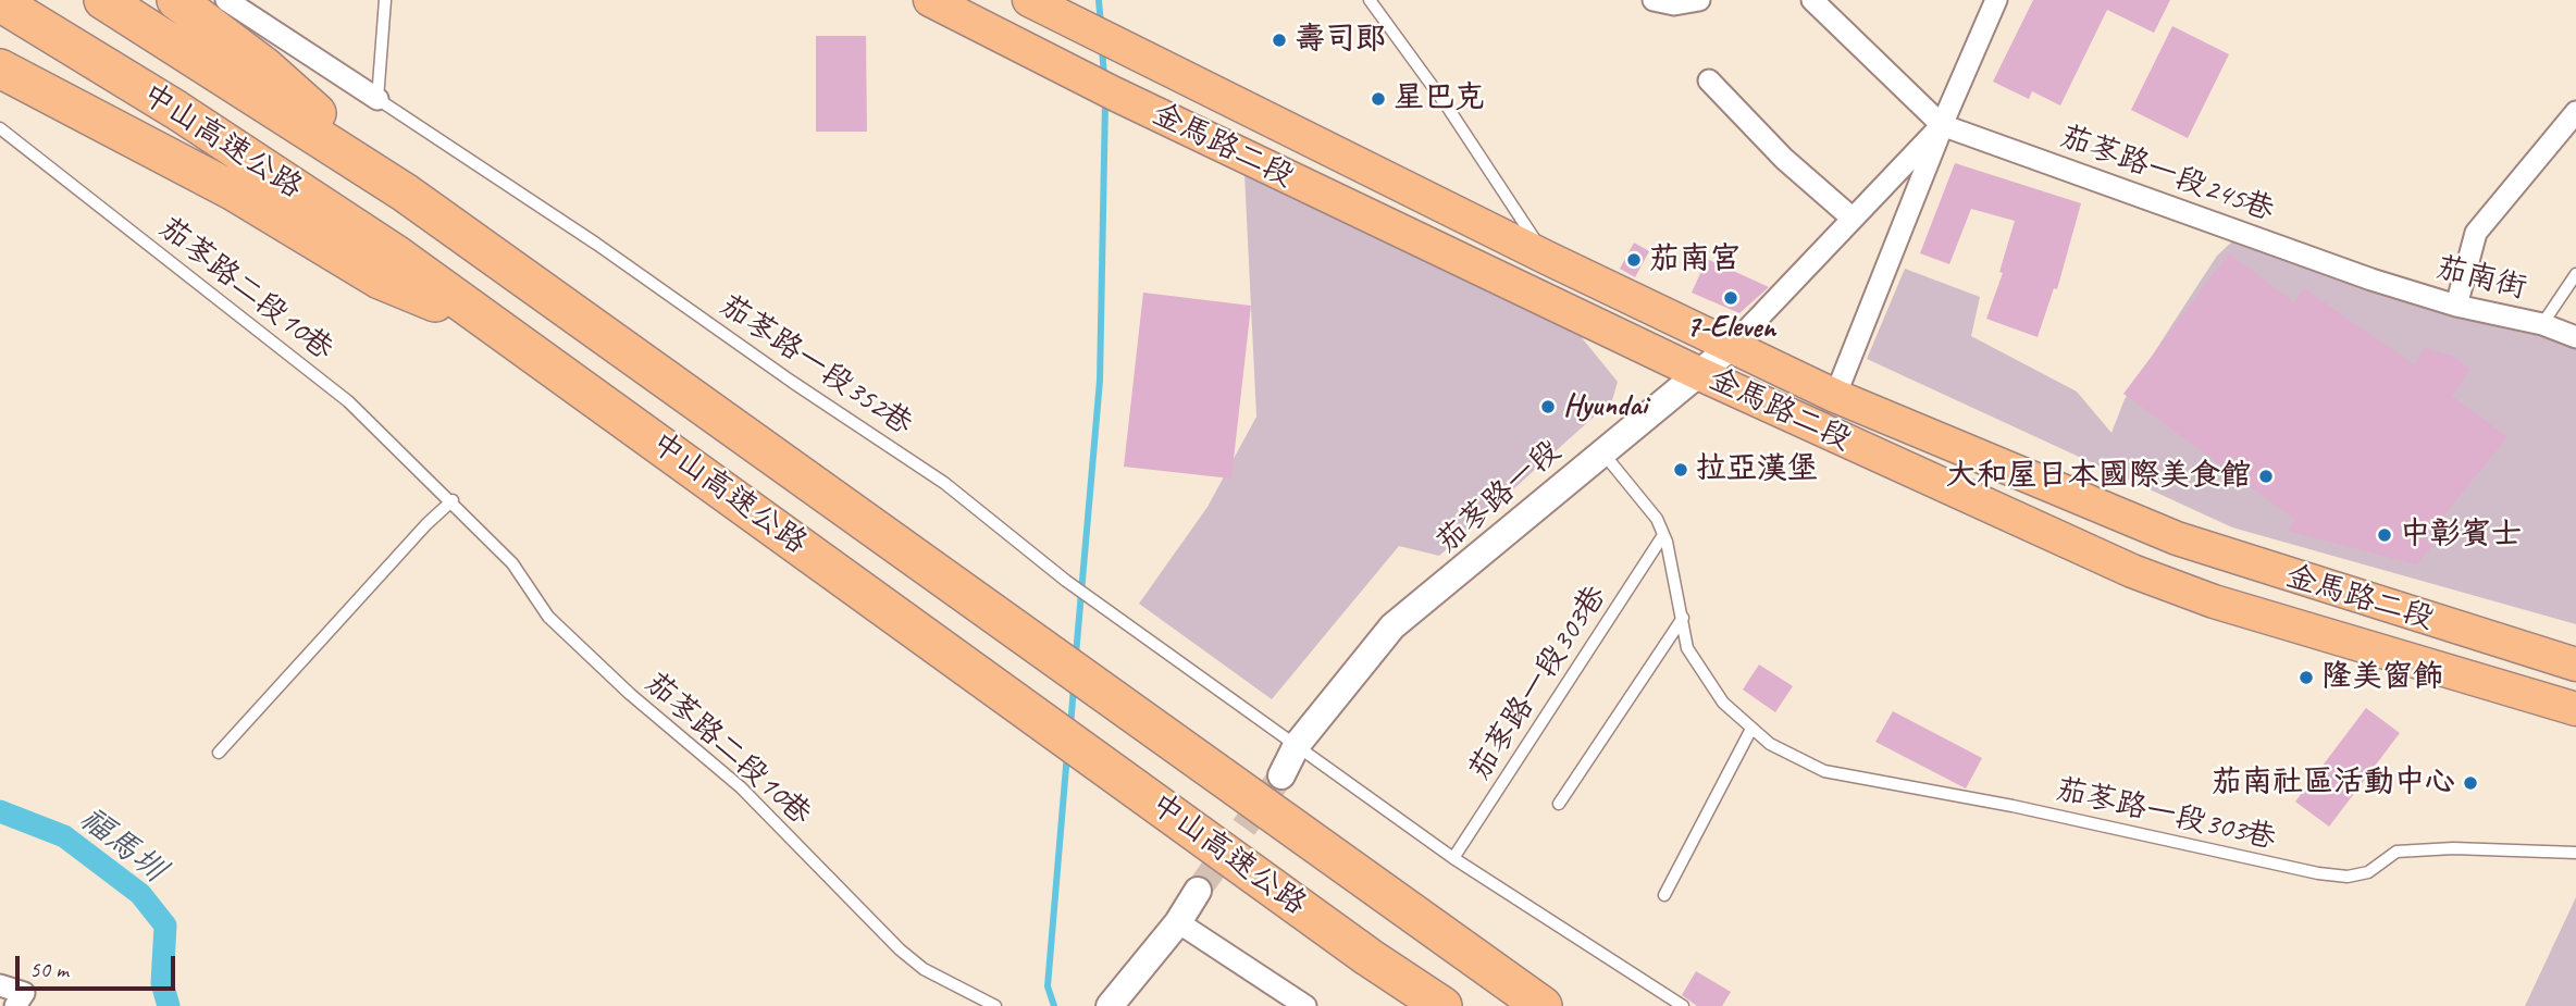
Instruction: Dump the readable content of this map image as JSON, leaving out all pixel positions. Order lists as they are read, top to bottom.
{
  "streets": {
    "highway": ["中山高速公路"],
    "main road": ["金馬路二段"],
    "street": ["茄苳路一段245巷", "茄南街", "茄苳路一段"],
    "lane": ["茄苳路二段10巷", "茄苳路一段352巷", "茄苳路一段303巷"]
  },
  "crossings": [
    ["金馬路二段", "茄苳路一段"],
    ["茄苳路一段245巷", "茄南街"],
    ["茄苳路一段245巷", "茄苳路一段"],
    ["茄苳路一段352巷", "茄苳路一段"],
    ["茄苳路一段352巷", "茄苳路一段303巷"],
    ["茄苳路一段", "茄苳路一段303巷"]
  ],
  "water": ["福馬圳"],
  "places": [
    "壽司郎",
    "星巴克",
    "茄南宮",
    "7-Eleven",
    "Hyundai",
    "拉亞漢堡",
    "大和屋日本國際美食館",
    "中彰賓士",
    "隆美窗飾",
    "茄南社區活動中心"
  ],
  "scale_bar": "50 m"
}
